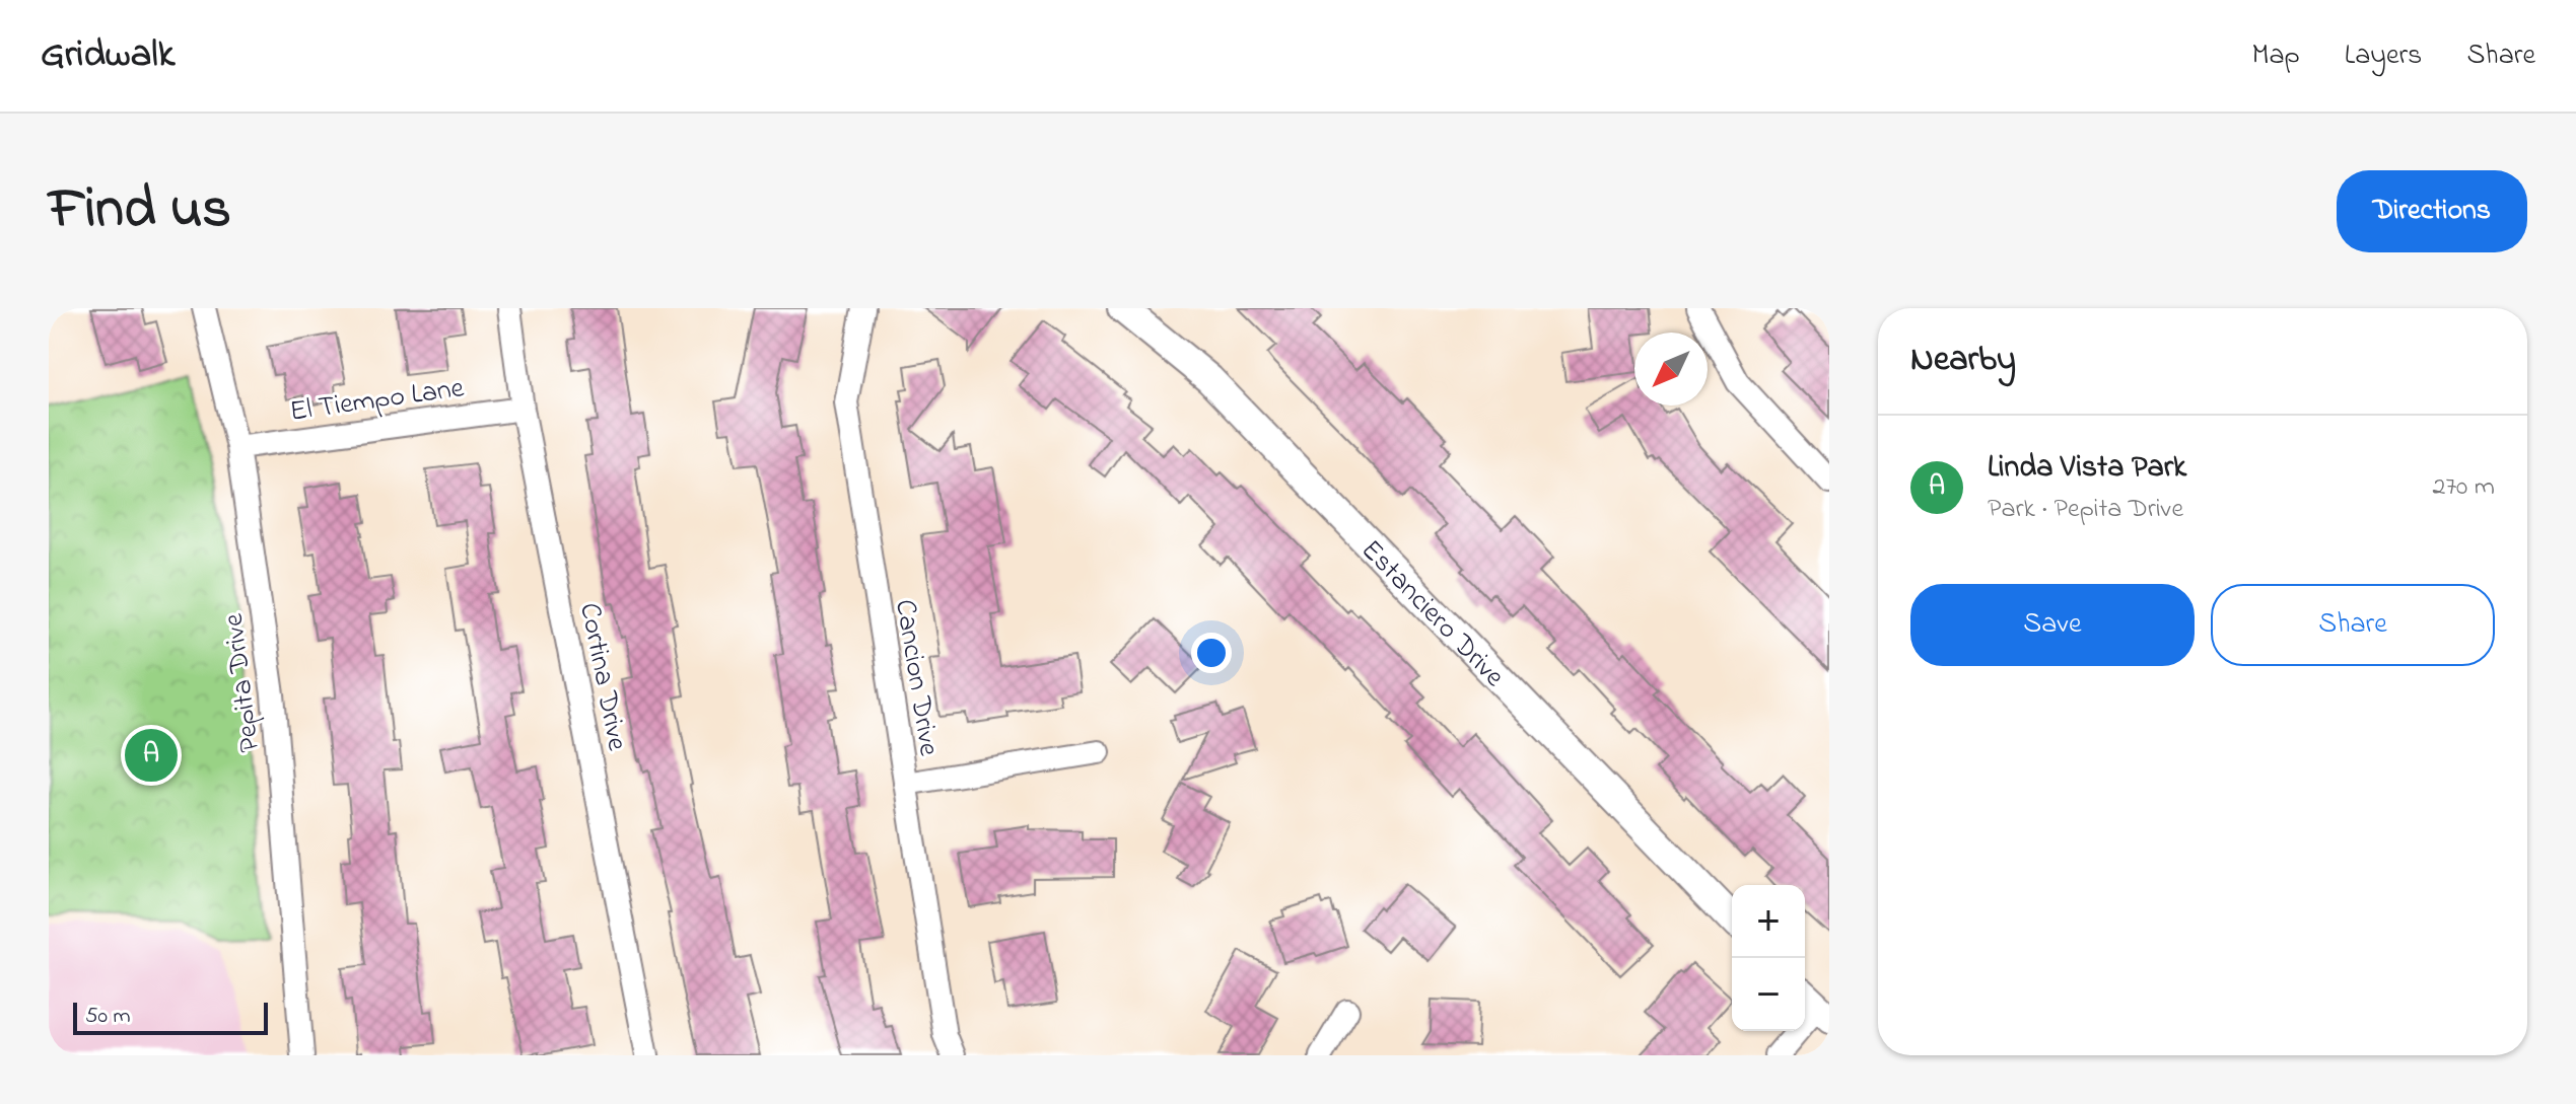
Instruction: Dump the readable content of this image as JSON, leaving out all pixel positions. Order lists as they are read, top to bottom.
{
  "streets": {
    "street": [
      "El Tiempo Lane",
      "Estanciero Drive",
      "Cortina Drive",
      "Cancion Drive",
      "Pepita Drive"
    ]
  },
  "crossings": [
    ["El Tiempo Lane", "Cortina Drive"],
    ["El Tiempo Lane", "Pepita Drive"]
  ],
  "scale_bar": "50 m",
  "north": "bottom left",
  "page": {
    "header": "Gridwalk",
    "nav": ["Map", "Layers", "Share"],
    "title": "Find us",
    "buttons": [
      "Directions",
      ["Save", "Share"]
    ],
    "heading": "Nearby",
    "list": [
      {
        "mark": "A",
        "name": "Linda Vista Park",
        "note": "Park · Pepita Drive",
        "value": "270 m"
      }
    ],
    "pins": "A",
    "map_buttons": ["+", "−"],
    "scale": "50 m"
  }
}
